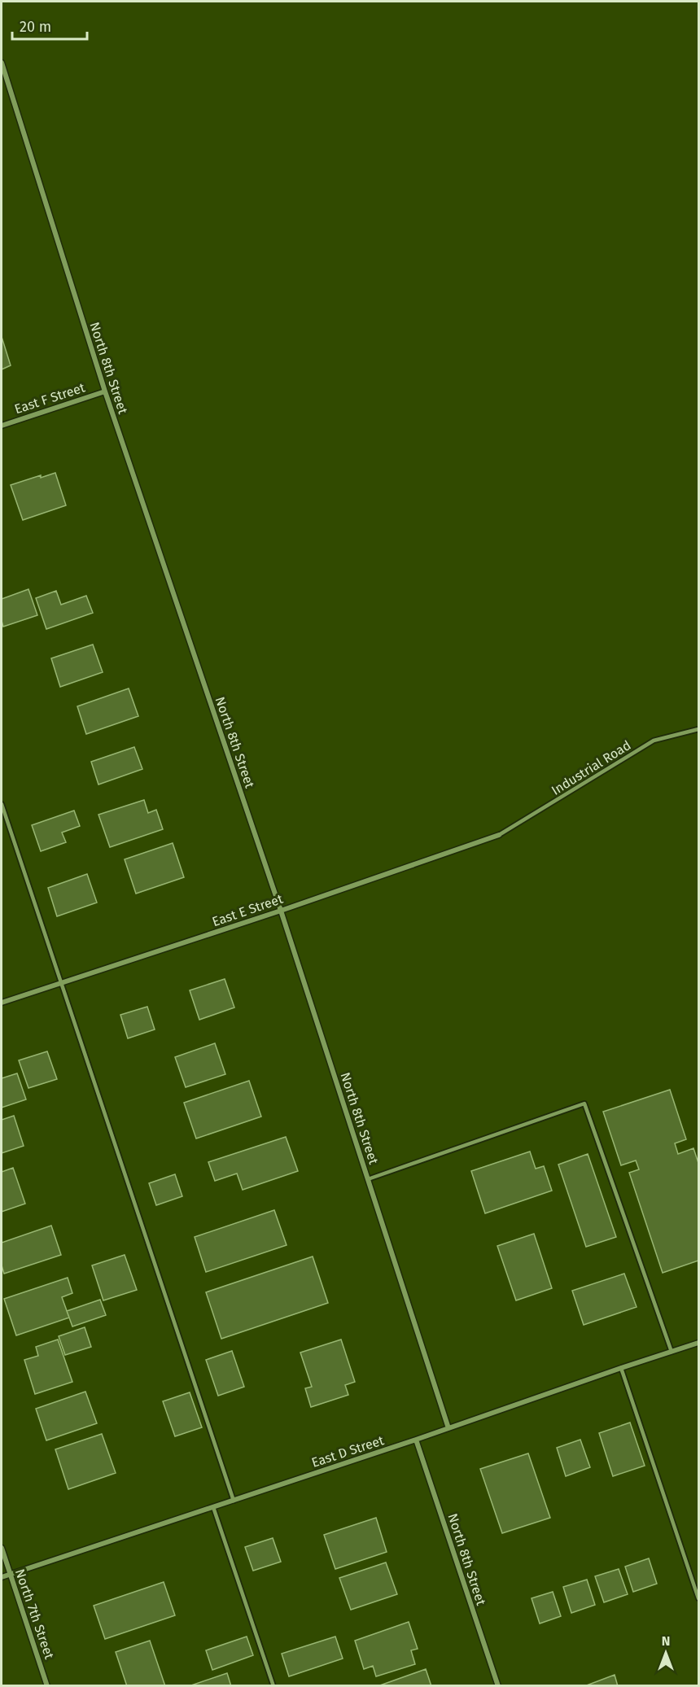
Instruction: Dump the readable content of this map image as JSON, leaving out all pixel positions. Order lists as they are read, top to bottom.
{
  "streets": {
    "street": [
      "North 8th Street",
      "East F Street",
      "East E Street",
      "East D Street",
      "North 7th Street"
    ],
    "lane": ["Industrial Road"]
  },
  "crossings": [
    ["North 8th Street", "East F Street"],
    ["North 8th Street", "East E Street"],
    ["North 8th Street", "East D Street"],
    ["Industrial Road", "East E Street"],
    ["East D Street", "North 7th Street"]
  ],
  "scale_bar": "20 m",
  "north": "top"
}
